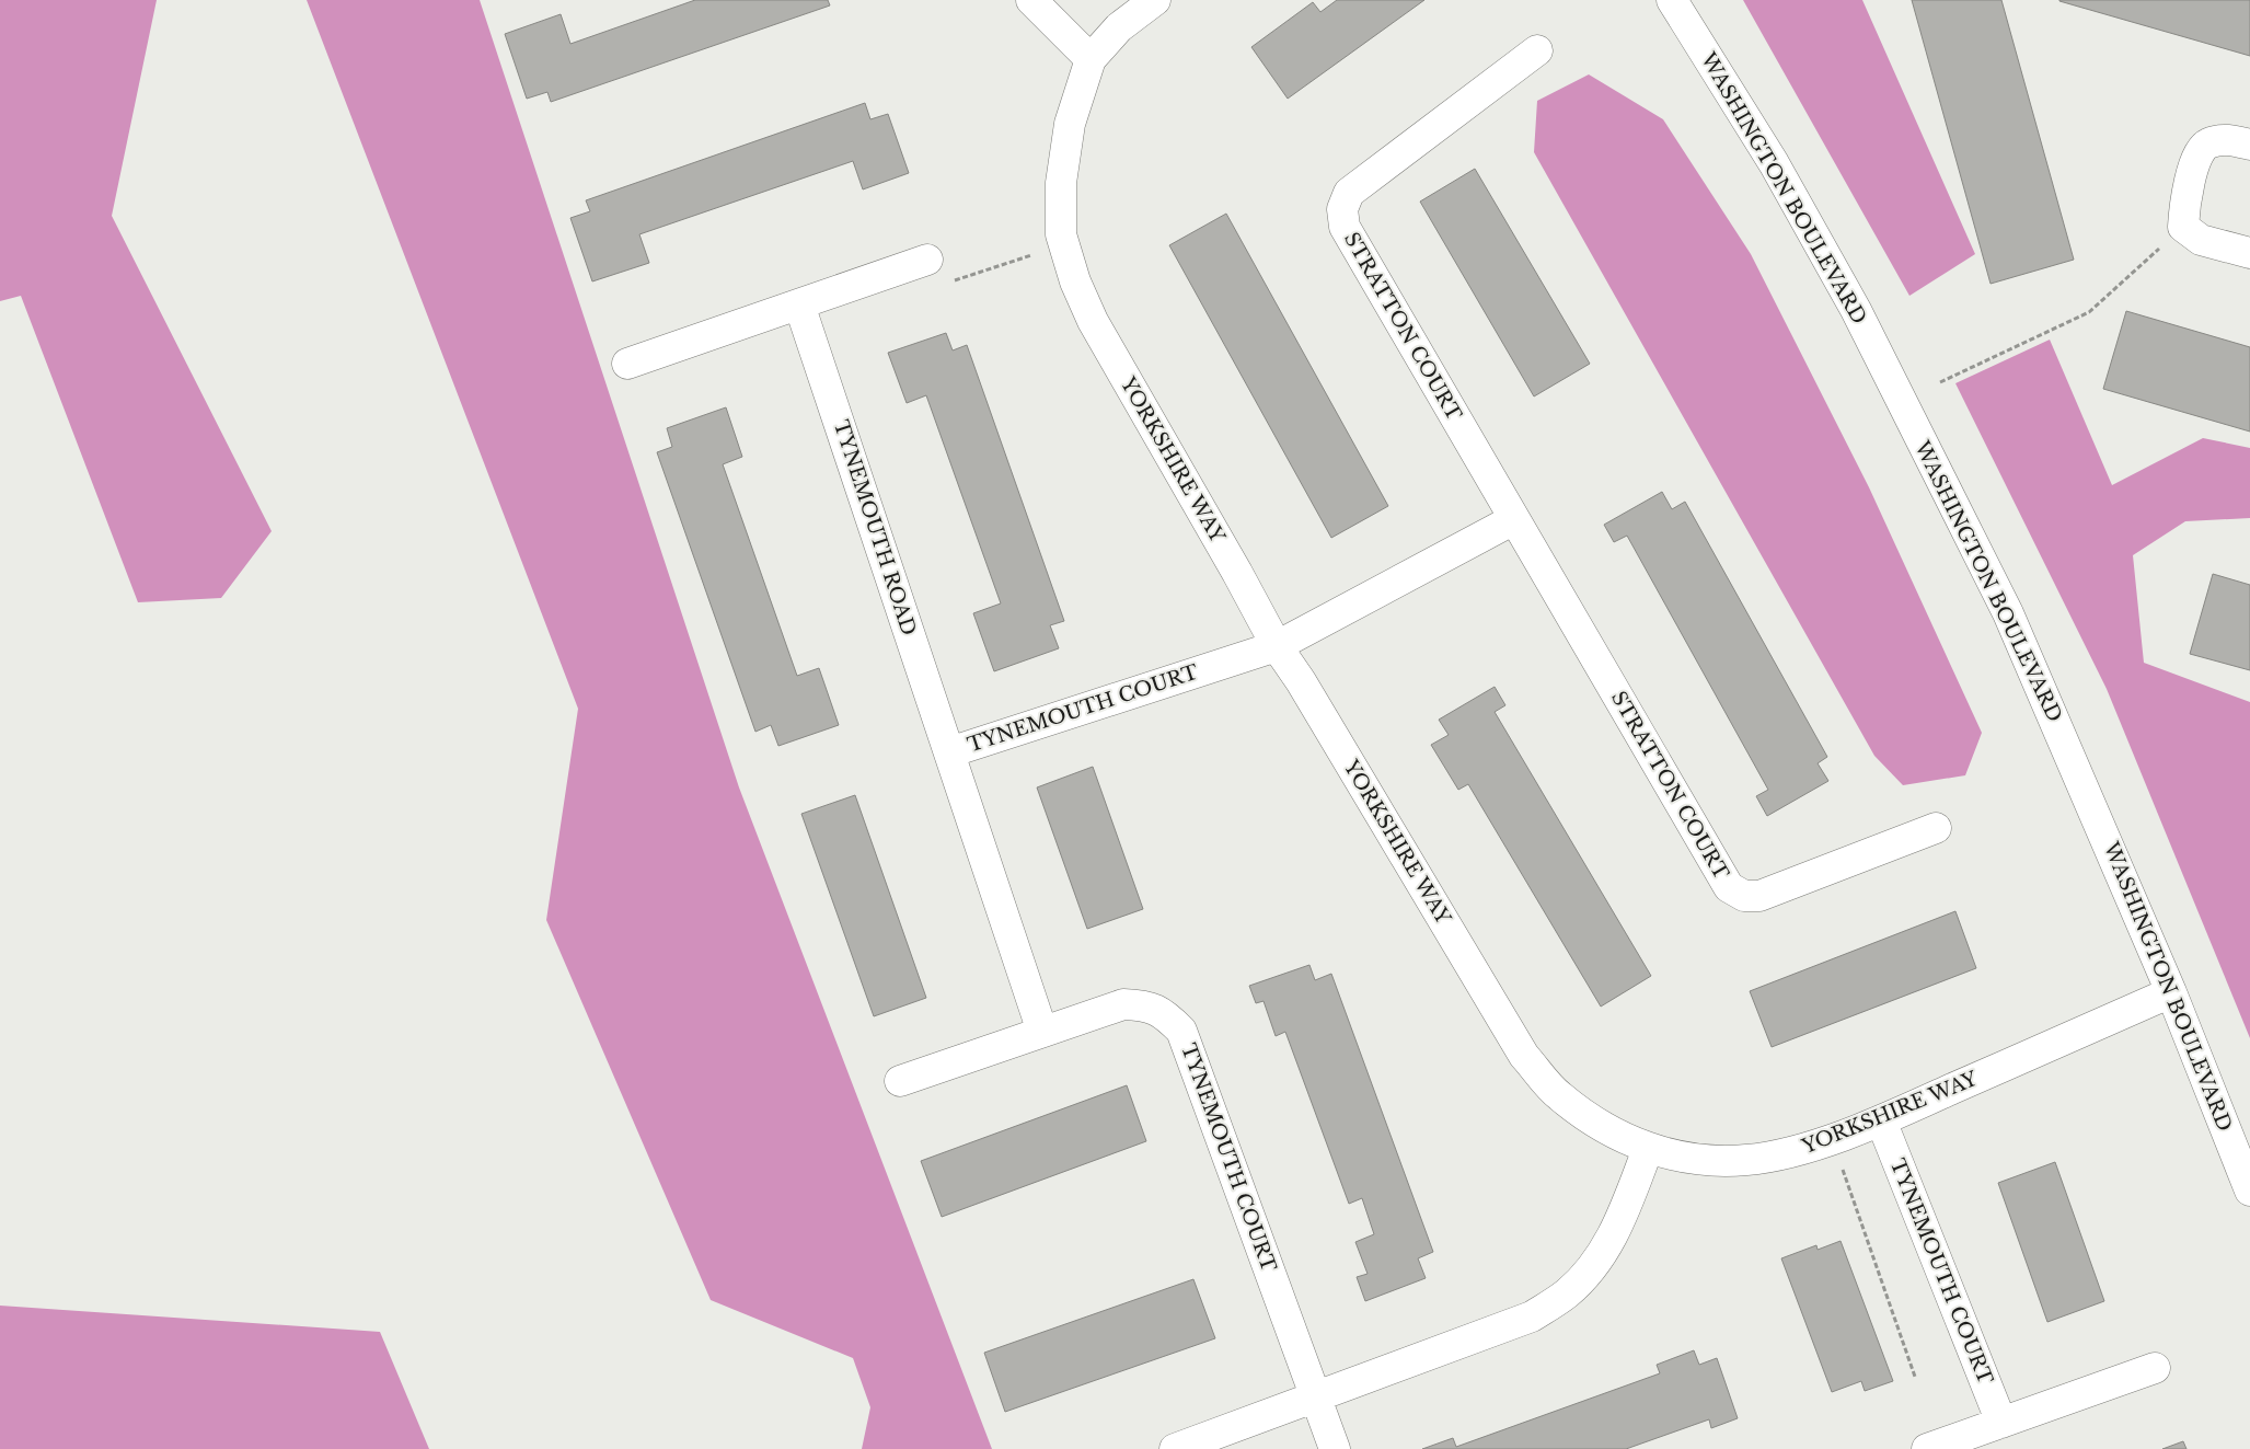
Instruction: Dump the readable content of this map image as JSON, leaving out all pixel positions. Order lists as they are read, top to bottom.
{
  "streets": {
    "street": [
      "WASHINGTON BOULEVARD",
      "STRATTON COURT",
      "YORKSHIRE WAY",
      "TYNEMOUTH ROAD",
      "TYNEMOUTH COURT"
    ]
  },
  "crossings": [
    ["WASHINGTON BOULEVARD", "YORKSHIRE WAY"],
    ["YORKSHIRE WAY", "TYNEMOUTH COURT"],
    ["TYNEMOUTH ROAD", "TYNEMOUTH COURT"]
  ]
}
